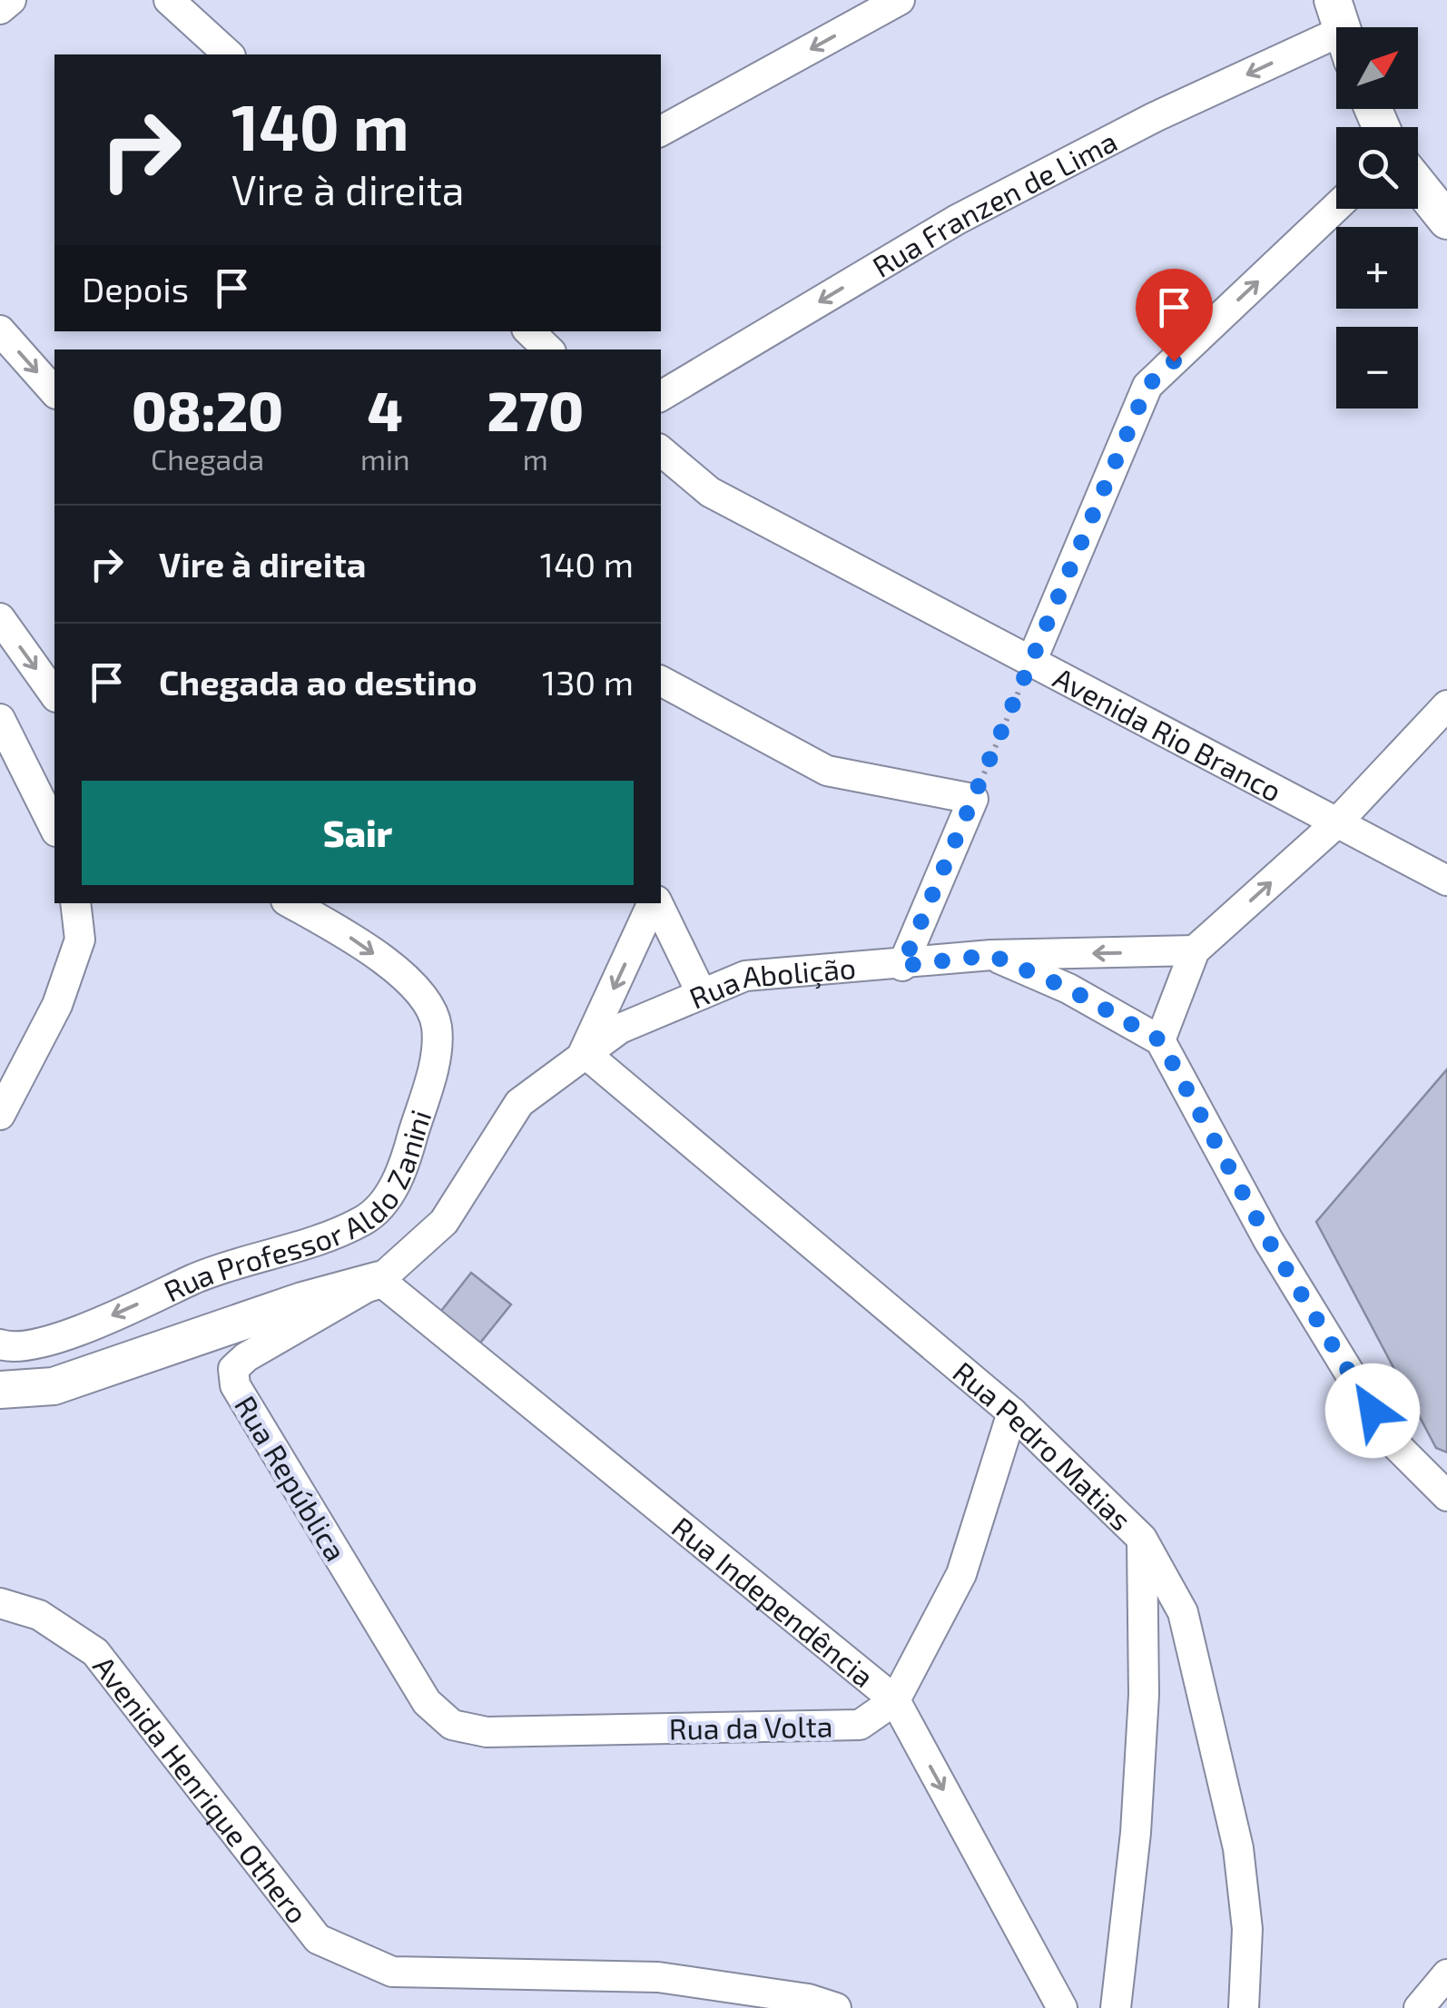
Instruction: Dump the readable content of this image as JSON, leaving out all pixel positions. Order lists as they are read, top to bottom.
{
  "streets": {
    "street": [
      "Rua Franzen de Lima",
      "Avenida Rio Branco",
      "Rua Abolição",
      "Rua Professor Aldo Zanini",
      "Rua Pedro Matias",
      "Rua República",
      "Rua Independência",
      "Rua da Volta",
      "Avenida Henrique Othero"
    ]
  },
  "crossings": [
    ["Rua Abolição", "Rua Pedro Matias"],
    ["Rua Abolição", "Rua República"],
    ["Rua Abolição", "Rua Independência"],
    ["Rua Pedro Matias", "Rua da Volta"],
    ["Rua República", "Rua Independência"],
    ["Rua República", "Rua da Volta"],
    ["Rua Independência", "Rua da Volta"]
  ],
  "north": "top right",
  "page": {
    "map_buttons": ["+", "−"],
    "turn": ["140 m", "Vire à direita"],
    "then": "Depois",
    "eta": [
      "08:20",
      "Chegada",
      "4",
      "min",
      "270",
      "m"
    ],
    "list": [
      {
        "name": "Vire à direita",
        "value": "140 m"
      },
      {
        "name": "Chegada ao destino",
        "value": "130 m"
      }
    ],
    "buttons": "Sair"
  }
}
